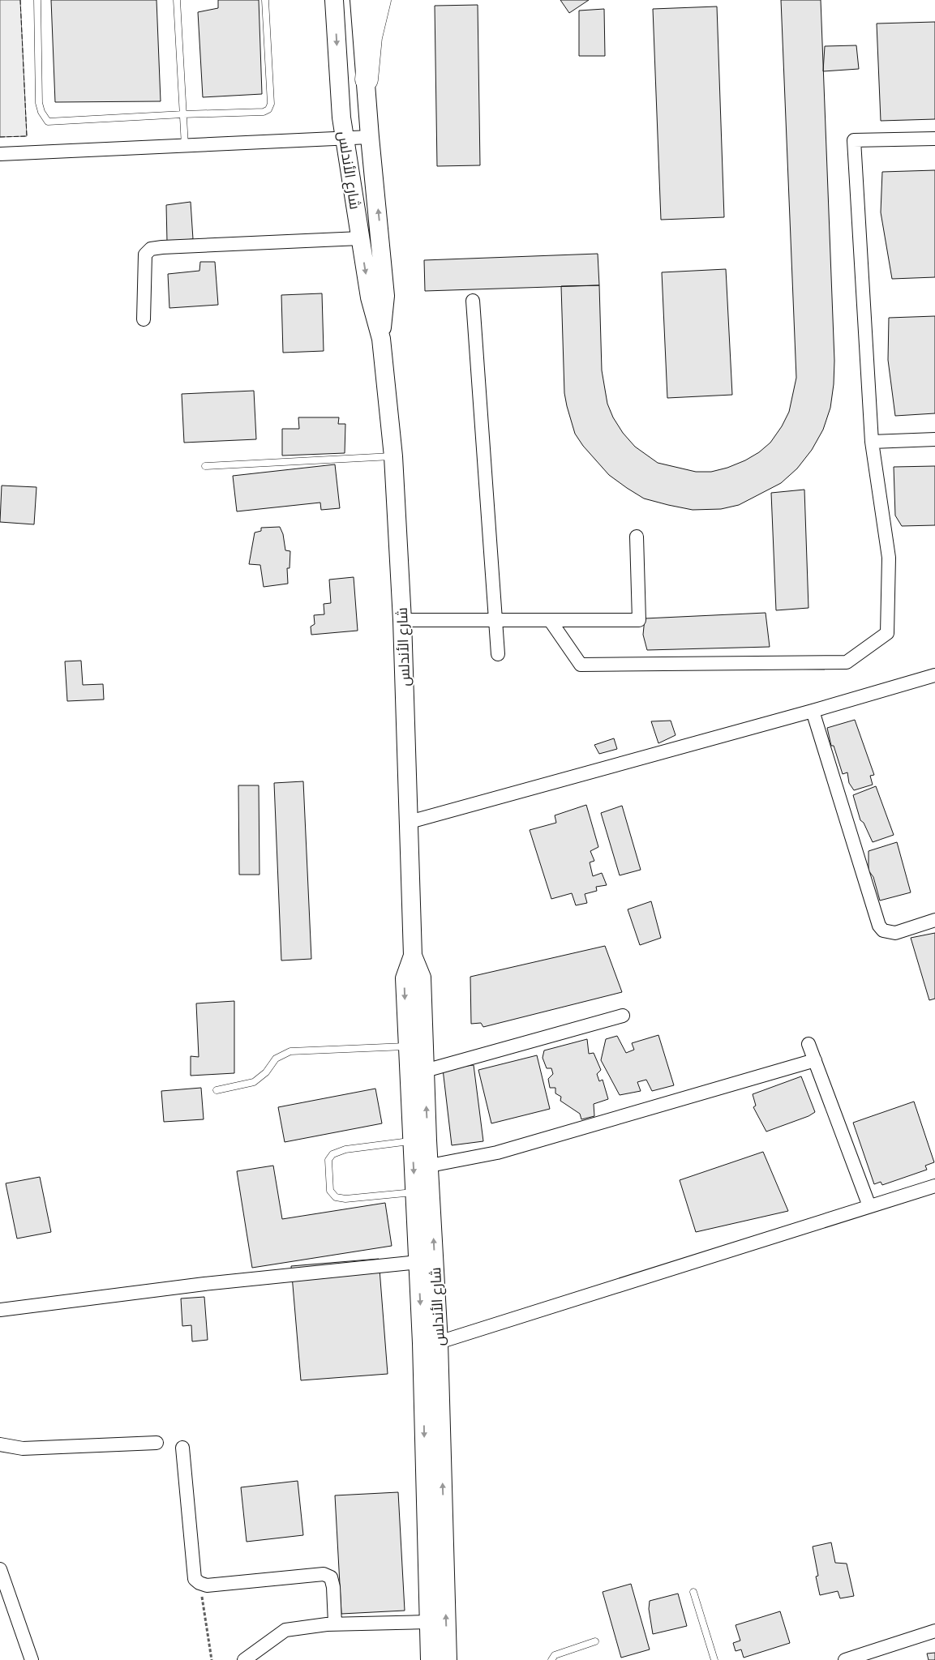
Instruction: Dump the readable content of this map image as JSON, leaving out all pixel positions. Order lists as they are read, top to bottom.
{
  "streets": {
    "main road": ["شارع الأندلس"]
  }
}
